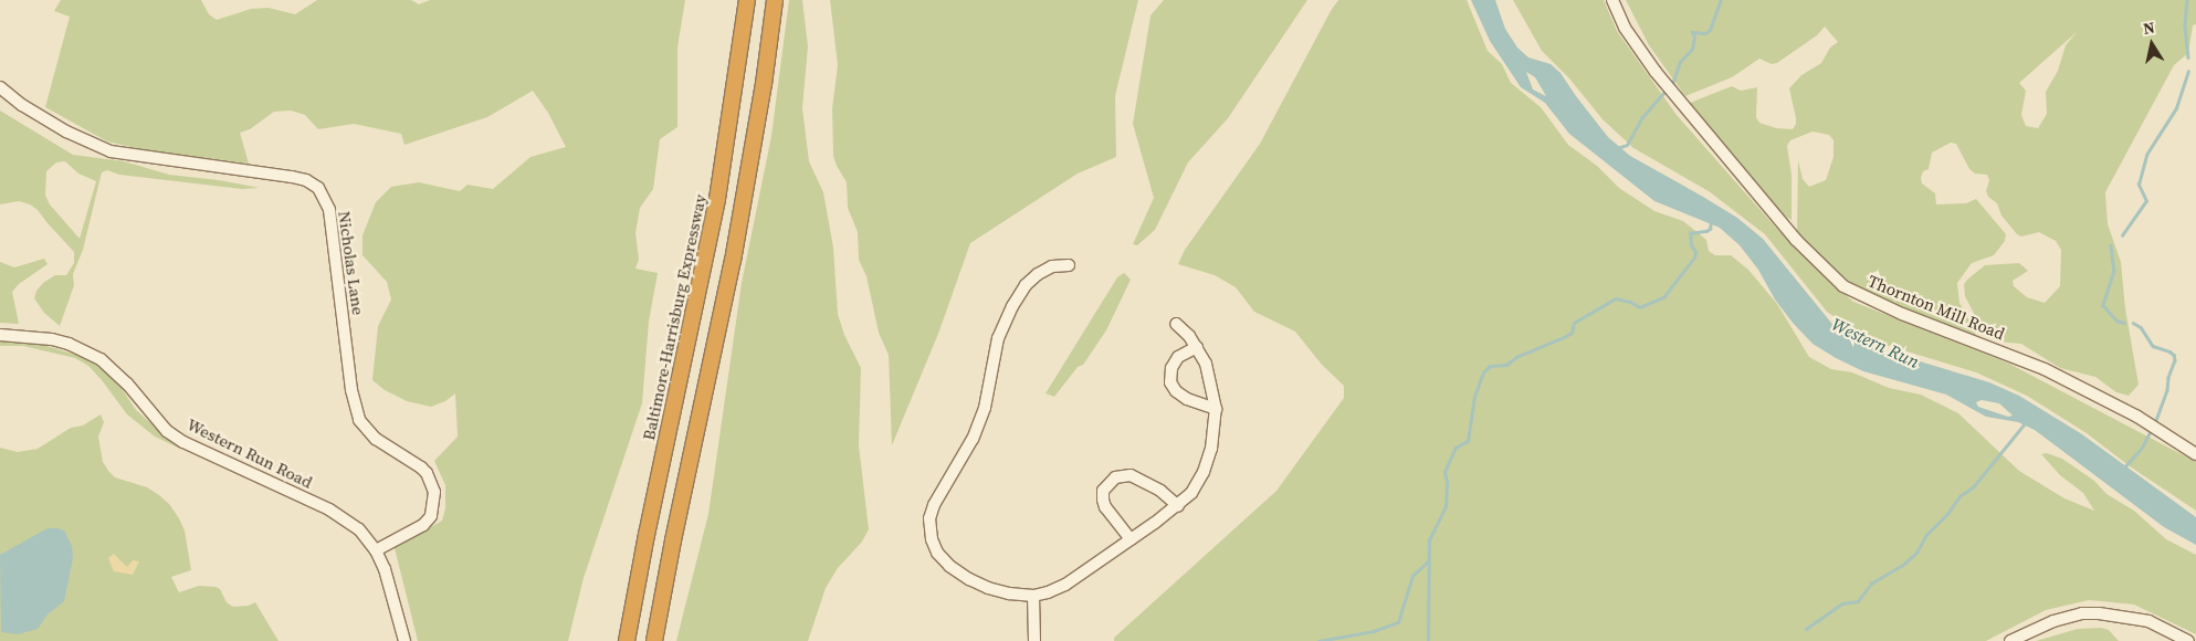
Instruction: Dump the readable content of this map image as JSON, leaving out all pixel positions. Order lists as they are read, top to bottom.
{
  "streets": {
    "highway": ["Baltimore-Harrisburg Expressway"],
    "street": ["Nicholas Lane", "Thornton Mill Road", "Western Run Road"]
  },
  "crossings": [
    ["Nicholas Lane", "Western Run Road"]
  ],
  "water": ["Western Run"],
  "north": "top"
}
